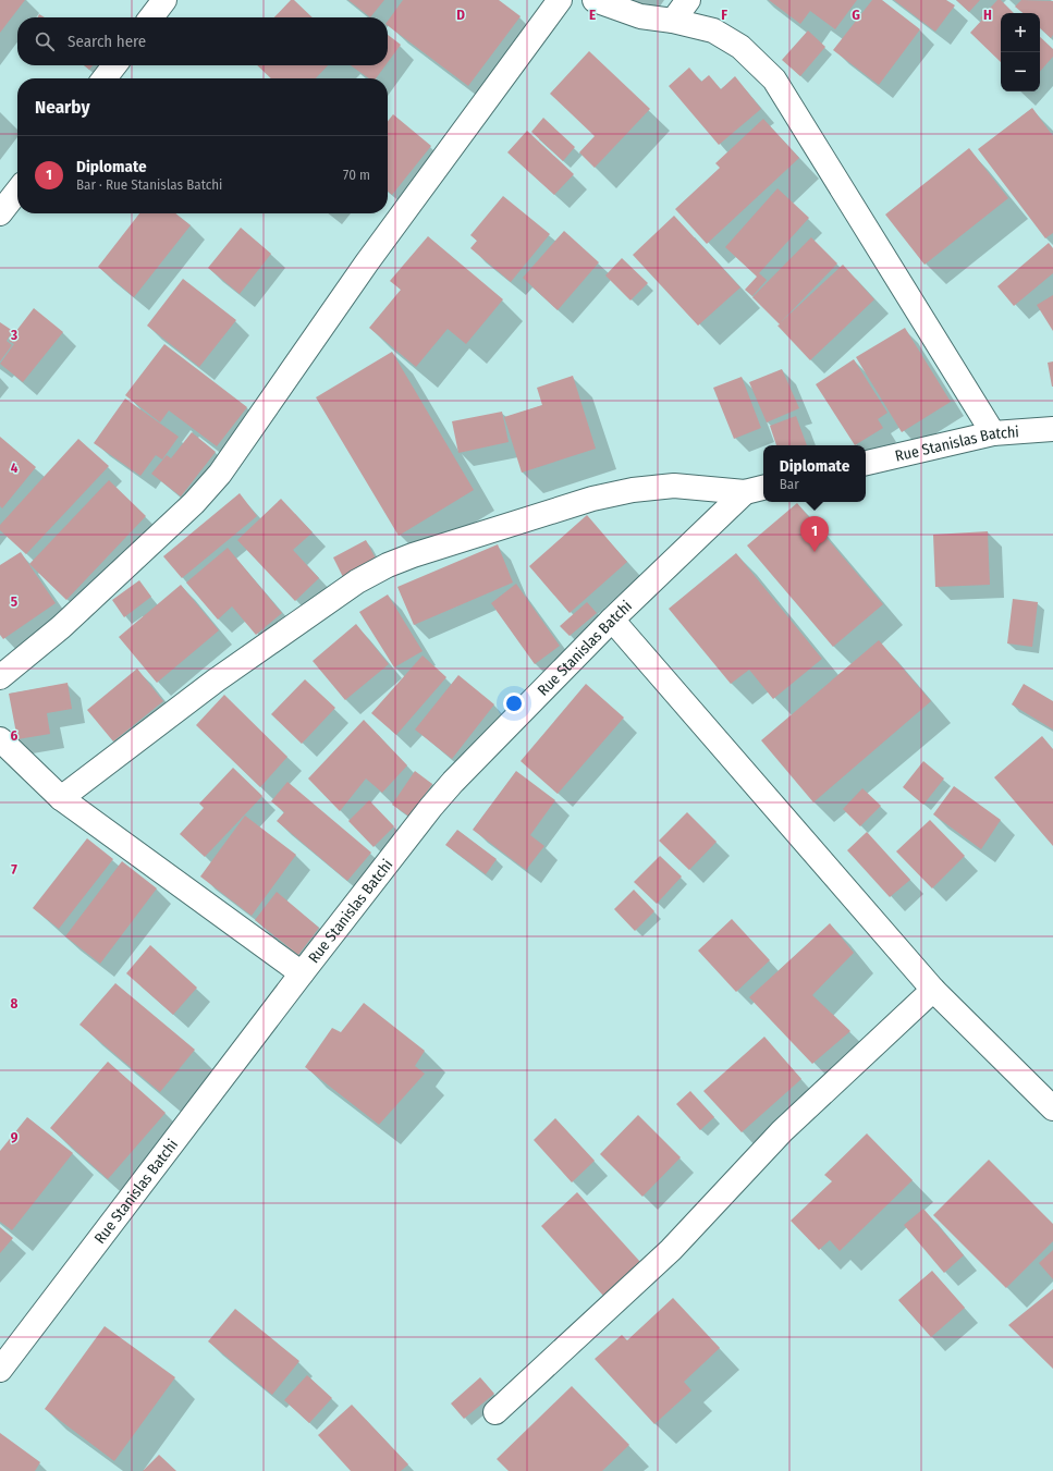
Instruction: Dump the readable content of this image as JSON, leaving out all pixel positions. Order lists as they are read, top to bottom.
{
  "streets": {
    "street": ["Rue Stanislas Batchi"]
  },
  "page": {
    "map_buttons": ["+", "−"],
    "search": "Search here",
    "heading": "Nearby",
    "list": [
      {
        "mark": "1",
        "name": "Diplomate",
        "note": "Bar · Rue Stanislas Batchi",
        "value": "70 m"
      }
    ],
    "popup": ["Diplomate", "Bar"],
    "pins": "1"
  },
  "grid": {
    "columns": [
      "D",
      "E",
      "F",
      "G",
      "H"
    ],
    "rows": [
      "3",
      "4",
      "5",
      "6",
      "7",
      "8",
      "9"
    ]
  }
}
